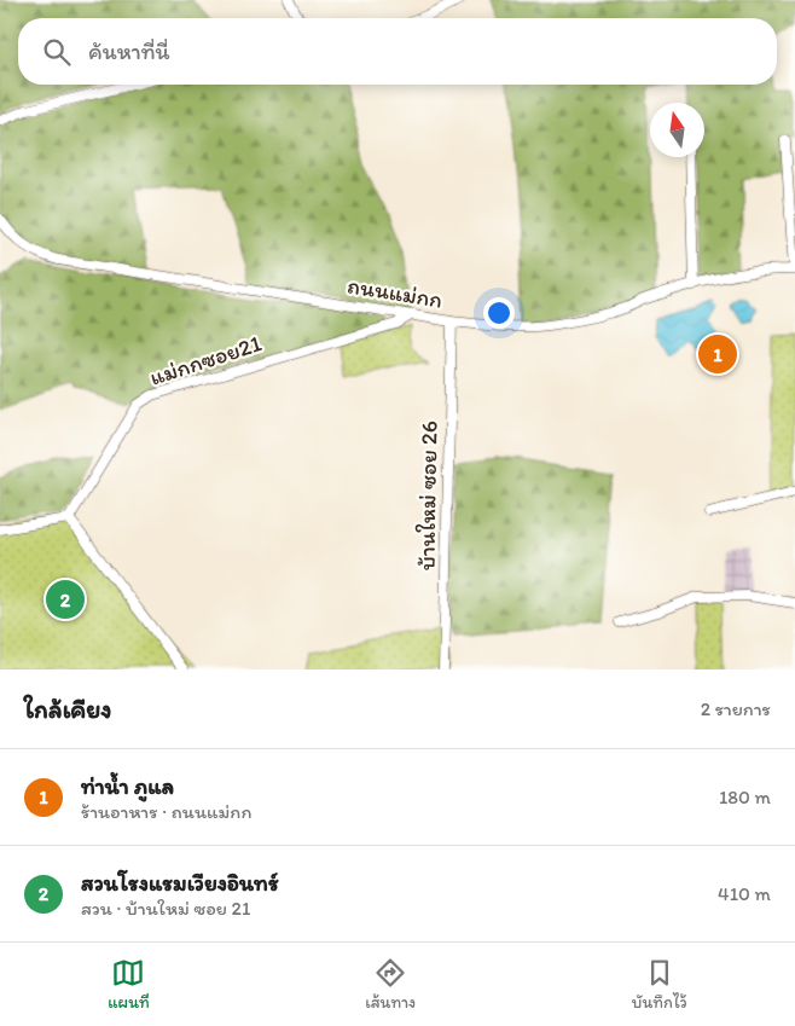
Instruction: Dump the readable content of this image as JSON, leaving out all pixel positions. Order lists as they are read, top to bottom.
{
  "streets": {
    "street": ["ถนนแม่กก", "แม่กกซอย21", "บ้านใหม่ ซอย 26"]
  },
  "crossings": [
    ["ถนนแม่กก", "แม่กกซอย21"],
    ["ถนนแม่กก", "บ้านใหม่ ซอย 26"]
  ],
  "north": "top",
  "page": {
    "search": "ค้นหาที่นี่",
    "pins": ["1", "2"],
    "heading": ["ใกล้เคียง", "2 รายการ"],
    "list": [
      {
        "mark": "1",
        "name": "ท่าน้ำ ภูแล",
        "note": "ร้านอาหาร · ถนนแม่กก",
        "value": "180 m"
      },
      {
        "mark": "2",
        "name": "สวนโรงแรมเวียงอินทร์",
        "note": "สวน · บ้านใหม่ ซอย 21",
        "value": "410 m"
      }
    ],
    "nav": ["แผนที่", "เส้นทาง", "บันทึกไว้"]
  }
}
